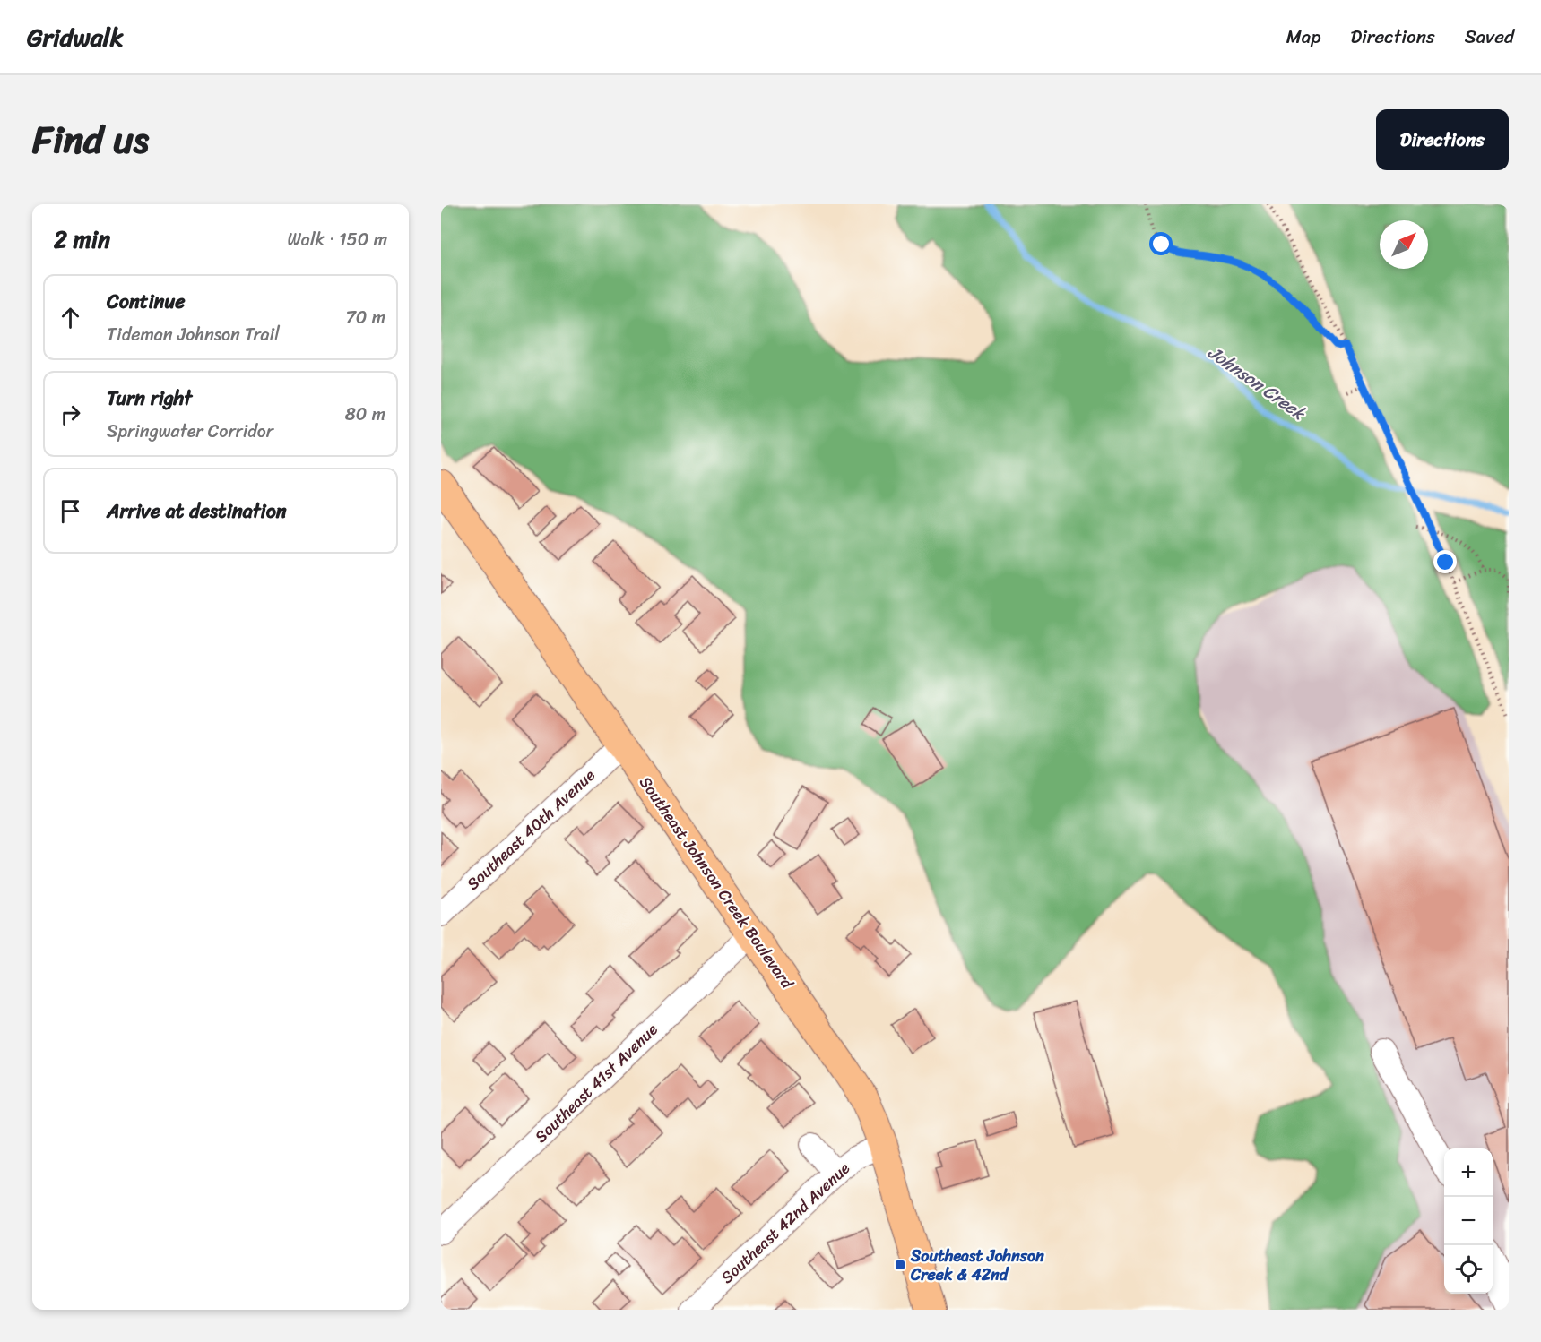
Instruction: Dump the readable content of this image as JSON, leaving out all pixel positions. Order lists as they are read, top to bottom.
{
  "streets": {
    "main road": ["Southeast Johnson Creek Boulevard"],
    "street": ["Southeast 40th Avenue", "Southeast 41st Avenue", "Southeast 42nd Avenue"]
  },
  "crossings": [
    ["Southeast 40th Avenue", "Southeast Johnson Creek Boulevard"],
    ["Southeast Johnson Creek Boulevard", "Southeast 41st Avenue"],
    ["Southeast Johnson Creek Boulevard", "Southeast 42nd Avenue"]
  ],
  "water": ["Johnson Creek"],
  "places": {
    "transit": ["Southeast Johnson Creek & 42nd"]
  },
  "north": "top right",
  "page": {
    "header": "Gridwalk",
    "nav": ["Map", "Directions", "Saved"],
    "title": "Find us",
    "buttons": "Directions",
    "heading": ["2 min", "Walk · 150 m"],
    "list": [
      ["Continue", "Tideman Johnson Trail", "70 m"],
      ["Turn right", "Springwater Corridor", "80 m"],
      "Arrive at destination"
    ],
    "map_buttons": ["+", "−"]
  }
}
